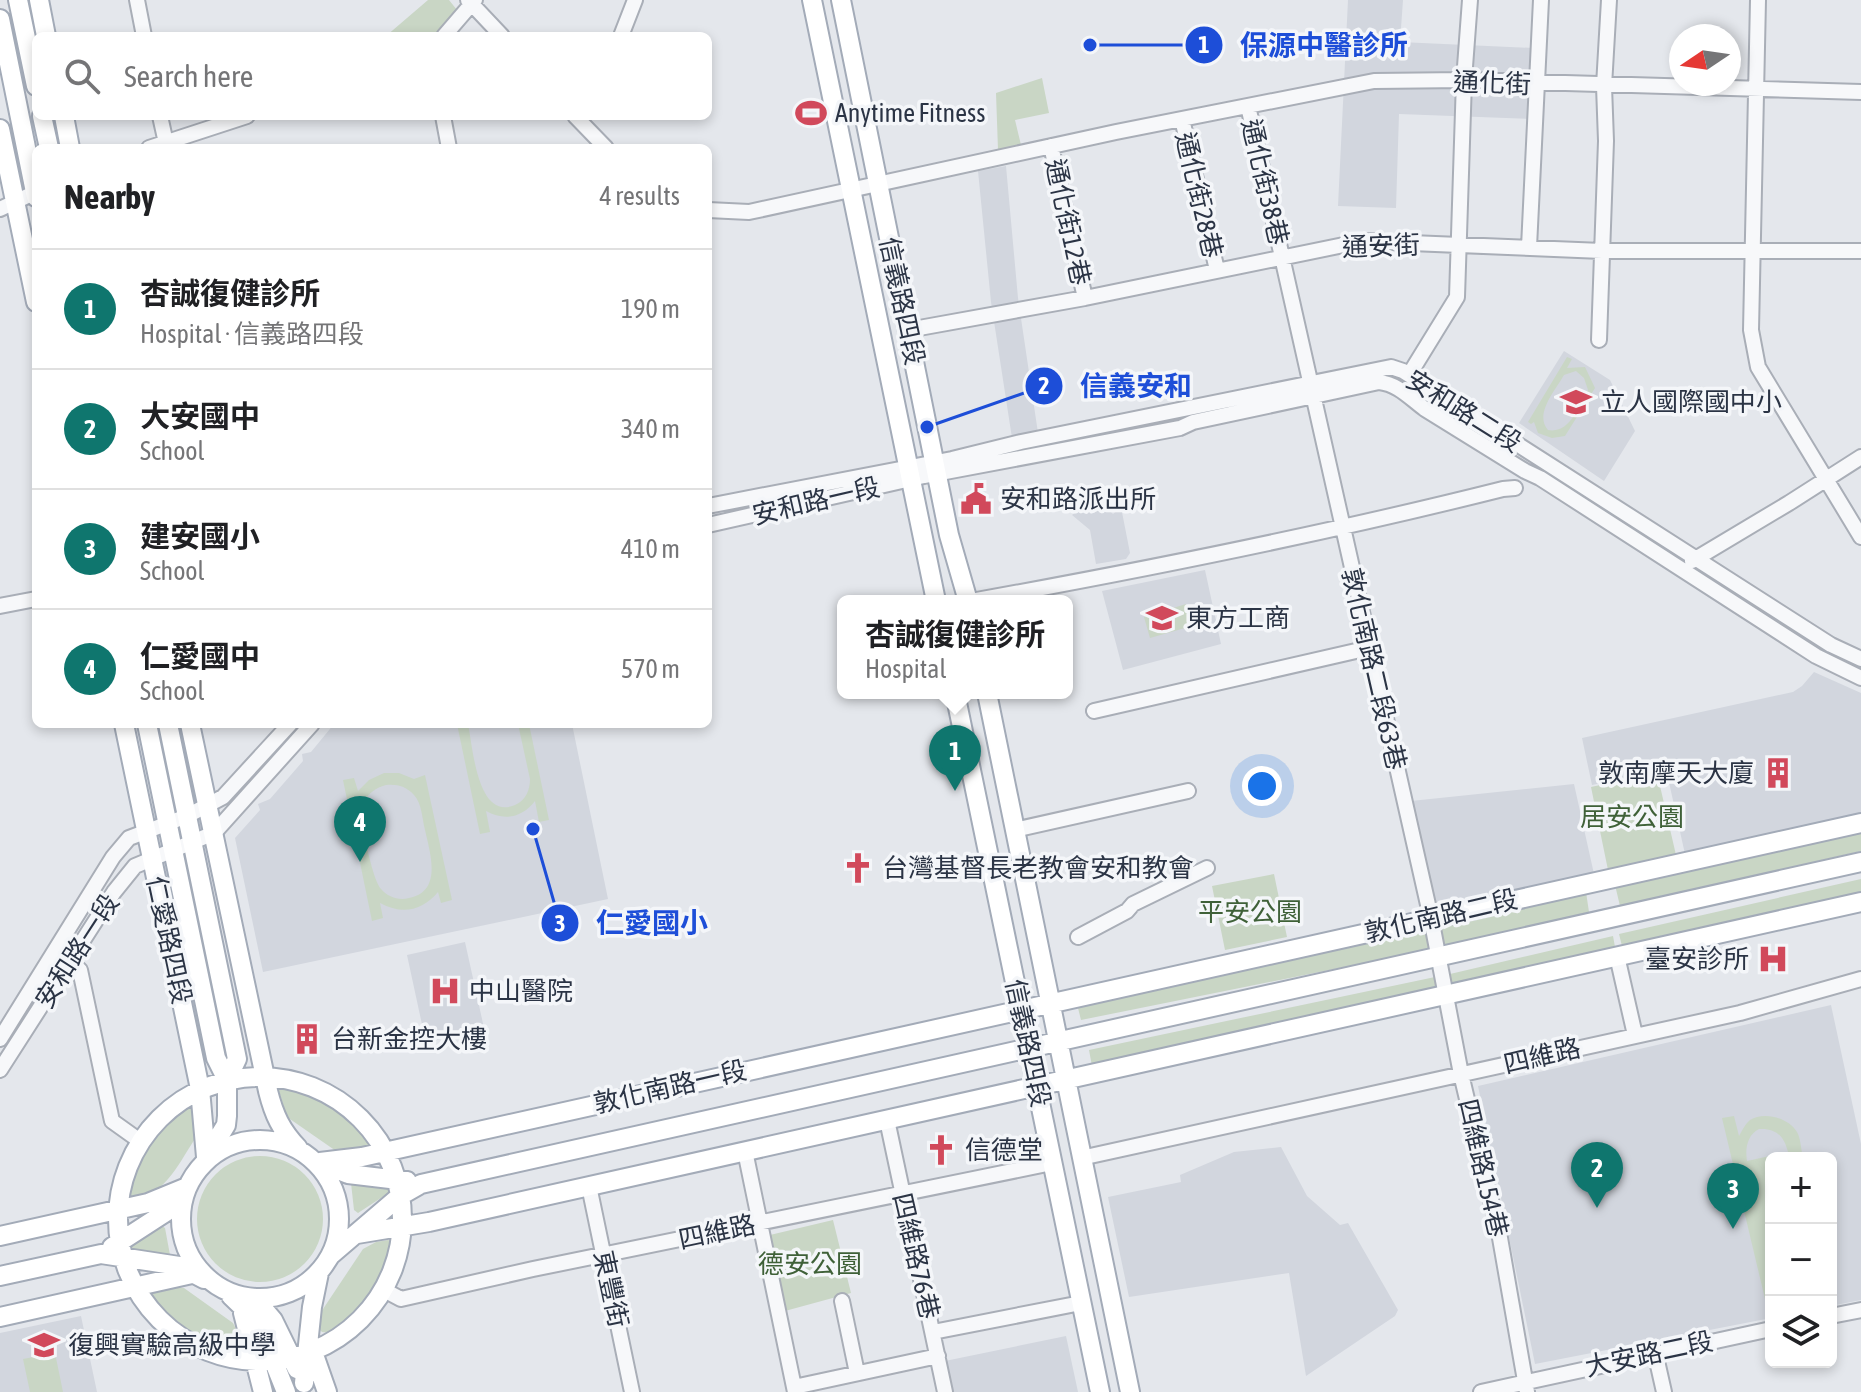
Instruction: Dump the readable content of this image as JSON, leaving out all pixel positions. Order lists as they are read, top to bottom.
{
  "streets": {
    "main road": [
      "信義路四段",
      "敦化南路二段",
      "仁愛路四段",
      "敦化南路一段"
    ],
    "street": [
      "通化街",
      "通化街38巷",
      "通化街28巷",
      "通化街12巷",
      "通安街",
      "安和路二段",
      "安和路一段",
      "敦化南路二段63巷",
      "四維路",
      "四維路154巷",
      "四維路76巷",
      "東豐街",
      "大安路二段"
    ]
  },
  "crossings": [
    ["通化街", "通化街38巷"],
    ["通化街", "通化街28巷"],
    ["通化街", "通化街12巷"],
    ["通化街", "信義路四段"],
    ["通化街38巷", "通安街"],
    ["通化街38巷", "安和路二段"],
    ["通化街38巷", "敦化南路二段63巷"],
    ["通化街28巷", "通安街"],
    ["通化街12巷", "通安街"],
    ["通安街", "信義路四段"],
    ["信義路四段", "安和路二段"],
    ["信義路四段", "安和路一段"],
    ["信義路四段", "敦化南路二段"],
    ["信義路四段", "四維路"],
    ["信義路四段", "敦化南路一段"],
    ["安和路二段", "安和路一段"],
    ["安和路二段", "敦化南路二段63巷"],
    ["安和路一段", "仁愛路四段"],
    ["敦化南路二段63巷", "敦化南路二段"],
    ["敦化南路二段63巷", "四維路154巷"],
    ["敦化南路二段", "敦化南路一段"],
    ["敦化南路二段", "四維路154巷"],
    ["仁愛路四段", "敦化南路一段"],
    ["四維路", "四維路154巷"],
    ["四維路", "四維路76巷"],
    ["四維路", "東豐街"],
    ["四維路154巷", "大安路二段"]
  ],
  "parks": ["居安公園", "平安公園", "德安公園"],
  "places": {
    "other": ["保源中醫診所", "信義安和", "仁愛國小"],
    "sports": ["Anytime Fitness"],
    "school or university": ["立人國際國中小", "東方工商", "復興實驗高級中學"],
    "public building": ["安和路派出所"],
    "building": ["敦南摩天大廈", "台新金控大樓"],
    "church": ["台灣基督長老教會安和教會", "信德堂"],
    "hospital": ["臺安診所", "中山醫院"]
  },
  "north": "left",
  "page": {
    "search": "Search here",
    "heading": ["Nearby", "4 results"],
    "list": [
      {
        "mark": "1",
        "name": "杏誠復健診所",
        "note": "Hospital · 信義路四段",
        "value": "190 m"
      },
      {
        "mark": "2",
        "name": "大安國中",
        "note": "School",
        "value": "340 m"
      },
      {
        "mark": "3",
        "name": "建安國小",
        "note": "School",
        "value": "410 m"
      },
      {
        "mark": "4",
        "name": "仁愛國中",
        "note": "School",
        "value": "570 m"
      }
    ],
    "popup": ["杏誠復健診所", "Hospital"],
    "pins": [
      "1",
      "4",
      "2",
      "3"
    ],
    "map_buttons": ["+", "−"]
  }
}
